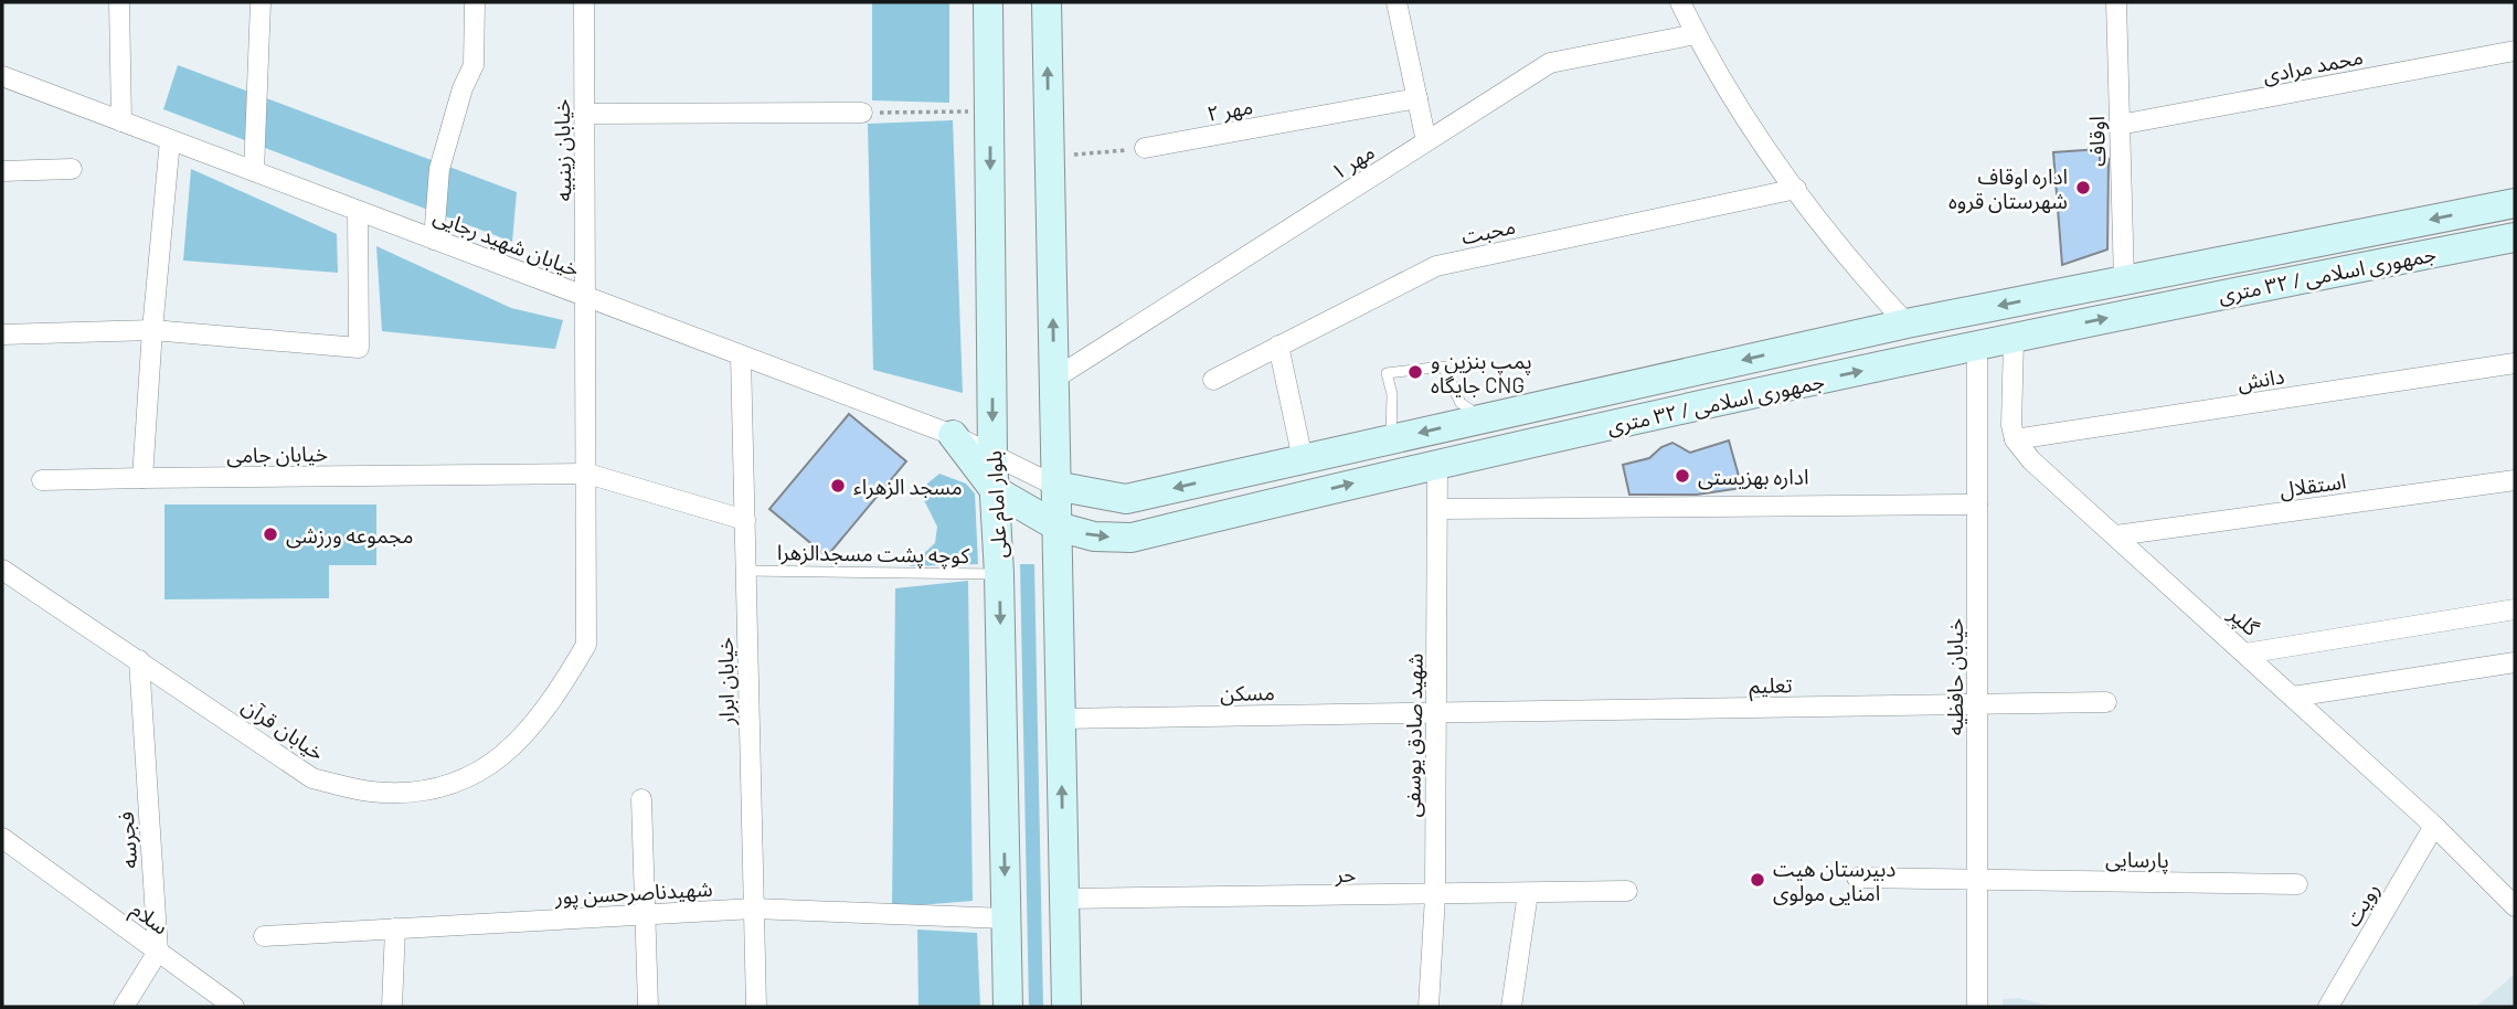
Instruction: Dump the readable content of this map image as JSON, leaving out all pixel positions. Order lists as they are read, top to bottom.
{
  "streets": {
    "street": [
      "محمد مرادی",
      "مهر ۲",
      "اوقاف",
      "خیابان زینبیه",
      "مهر ۱",
      "محبت",
      "خیابان شهید رجایی",
      "جمهوری اسلامی / ۳۲ متری",
      "دانش",
      "خیابان جامی",
      "استقلال",
      "بلوار امام علی",
      "گلپر",
      "خیابان حافظیه",
      "خیابان ابرار",
      "تعلیم",
      "مسکن",
      "خیابان قرآن",
      "شهید صادق یوسفی",
      "فجرسه",
      "پارسایی",
      "حر",
      "شهیدناصرحسن پور",
      "رویت",
      "سلام"
    ],
    "lane": ["کوچه پشت مسجدالزهرا"]
  },
  "crossings": [
    ["محمد مرادی", "اوقاف"],
    ["اوقاف", "جمهوری اسلامی / ۳۲ متری"],
    ["خیابان زینبیه", "خیابان شهید رجایی"],
    ["خیابان زینبیه", "خیابان قرآن"],
    ["خیابان شهید رجایی", "جمهوری اسلامی / ۳۲ متری"],
    ["خیابان شهید رجایی", "بلوار امام علی"],
    ["خیابان شهید رجایی", "خیابان ابرار"],
    ["خیابان شهید رجایی", "خیابان قرآن"],
    ["جمهوری اسلامی / ۳۲ متری", "بلوار امام علی"],
    ["جمهوری اسلامی / ۳۲ متری", "خیابان حافظیه"],
    ["جمهوری اسلامی / ۳۲ متری", "شهید صادق یوسفی"],
    ["دانش", "گلپر"],
    ["خیابان جامی", "خیابان ابرار"],
    ["خیابان جامی", "خیابان قرآن"],
    ["استقلال", "گلپر"],
    ["بلوار امام علی", "کوچه پشت مسجدالزهرا"],
    ["بلوار امام علی", "شهیدناصرحسن پور"],
    ["کوچه پشت مسجدالزهرا", "خیابان ابرار"],
    ["گلپر", "رویت"],
    ["خیابان حافظیه", "تعلیم"],
    ["خیابان حافظیه", "پارسایی"],
    ["خیابان ابرار", "شهیدناصرحسن پور"],
    ["تعلیم", "مسکن"],
    ["تعلیم", "شهید صادق یوسفی"],
    ["مسکن", "شهید صادق یوسفی"],
    ["خیابان قرآن", "فجرسه"],
    ["شهید صادق یوسفی", "حر"],
    ["فجرسه", "سلام"]
  ],
  "places": [
    "اداره اوقاف شهرستان قروه",
    "پمپ بنزین و جایگاه CNG",
    "اداره بهزیستی",
    "مسجد الزهراء",
    "مجموعه ورزشی",
    "دبیرستان هیت امنایی مولوی"
  ]
}
